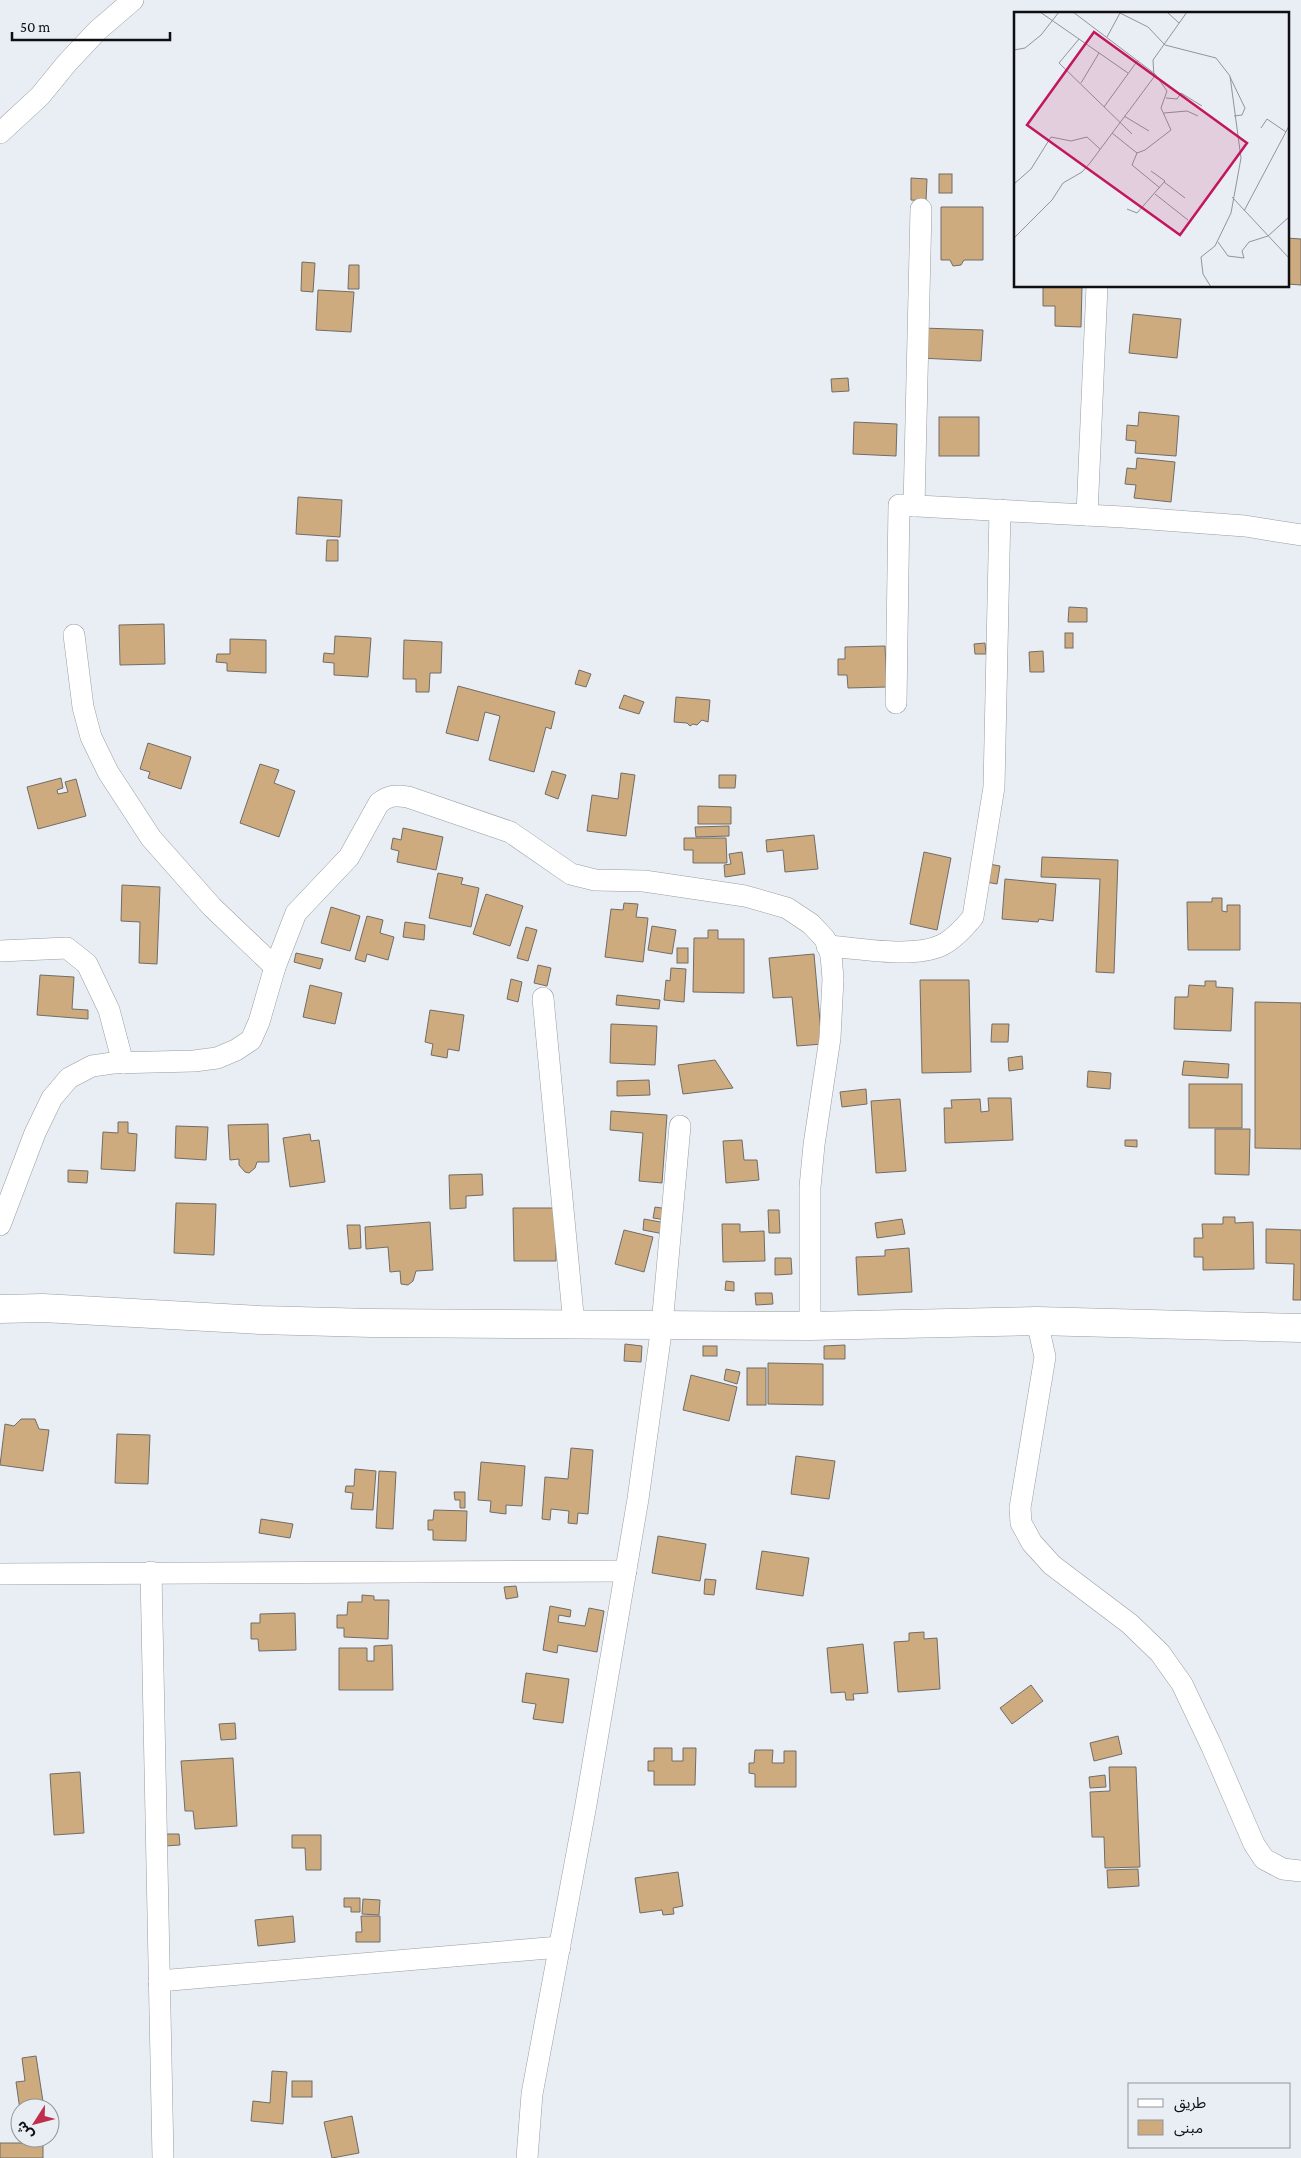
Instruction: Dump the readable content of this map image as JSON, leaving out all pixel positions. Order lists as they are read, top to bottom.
{
  "legend": ["طريق", "مبنى"],
  "scale_bar": "50 m",
  "north": "bottom left"
}
